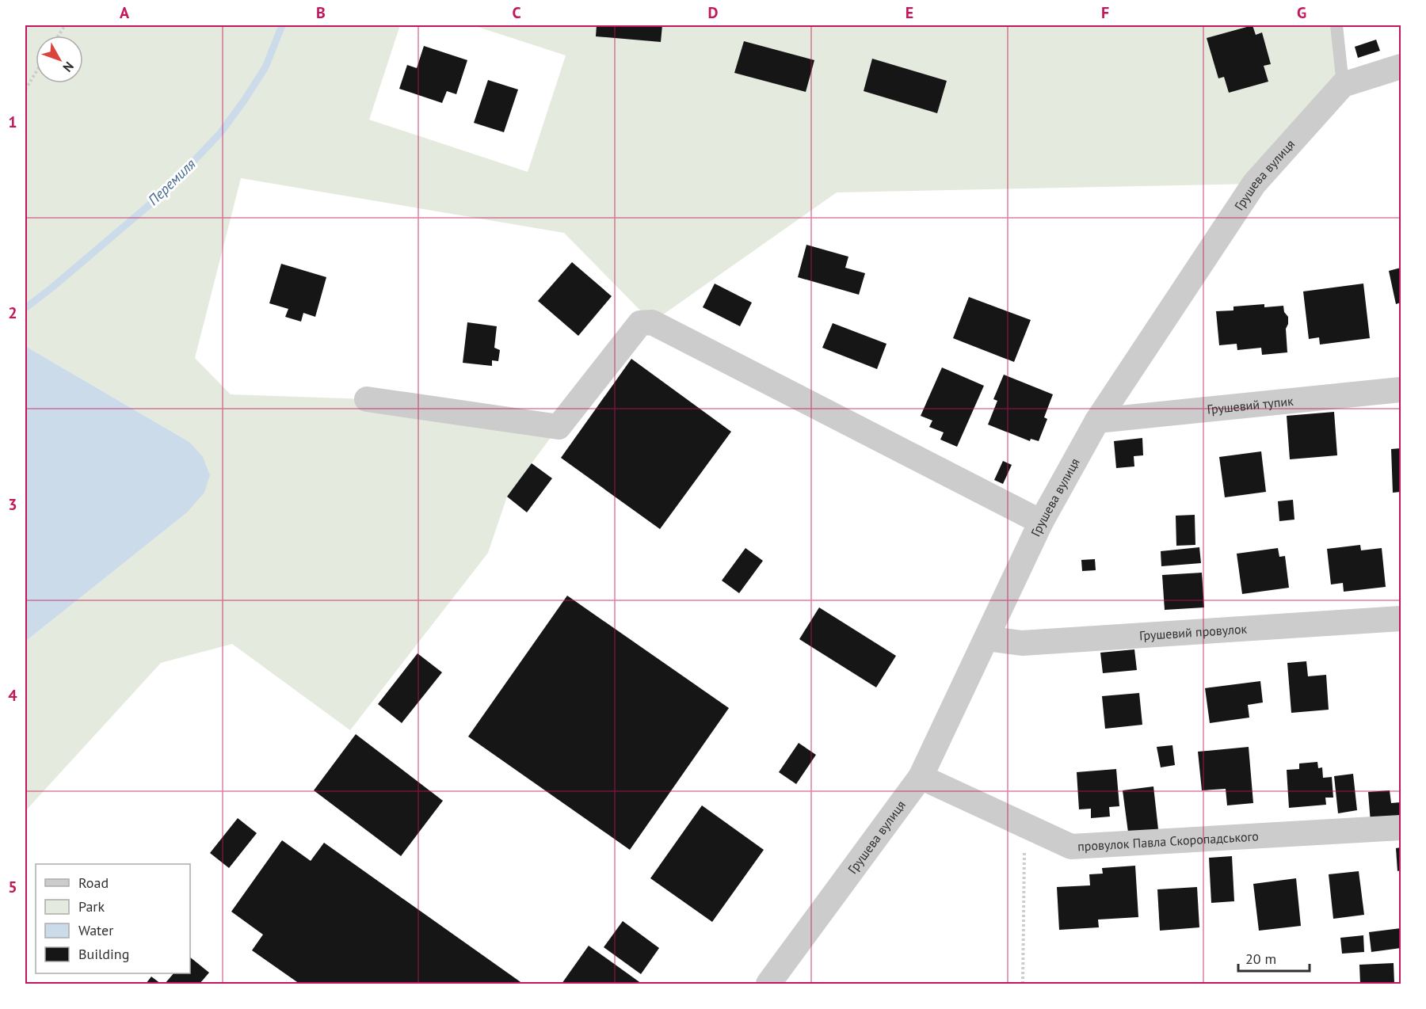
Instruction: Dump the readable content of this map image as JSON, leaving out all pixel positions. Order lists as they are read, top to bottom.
{
  "streets": {
    "street": [
      "Грушева вулиця",
      "Грушевий тупик",
      "Грушевий провулок",
      "провулок Павла Скоропадського"
    ]
  },
  "crossings": [
    ["Грушева вулиця", "Грушевий тупик"],
    ["Грушева вулиця", "Грушевий провулок"],
    ["Грушева вулиця", "провулок Павла Скоропадського"]
  ],
  "water": ["Перемиля"],
  "legend": [
    "Road",
    "Park",
    "Water",
    "Building"
  ],
  "scale_bar": "20 m",
  "north": "bottom right",
  "grid": {
    "columns": [
      "A",
      "B",
      "C",
      "D",
      "E",
      "F",
      "G"
    ],
    "rows": [
      "1",
      "2",
      "3",
      "4",
      "5"
    ]
  }
}
